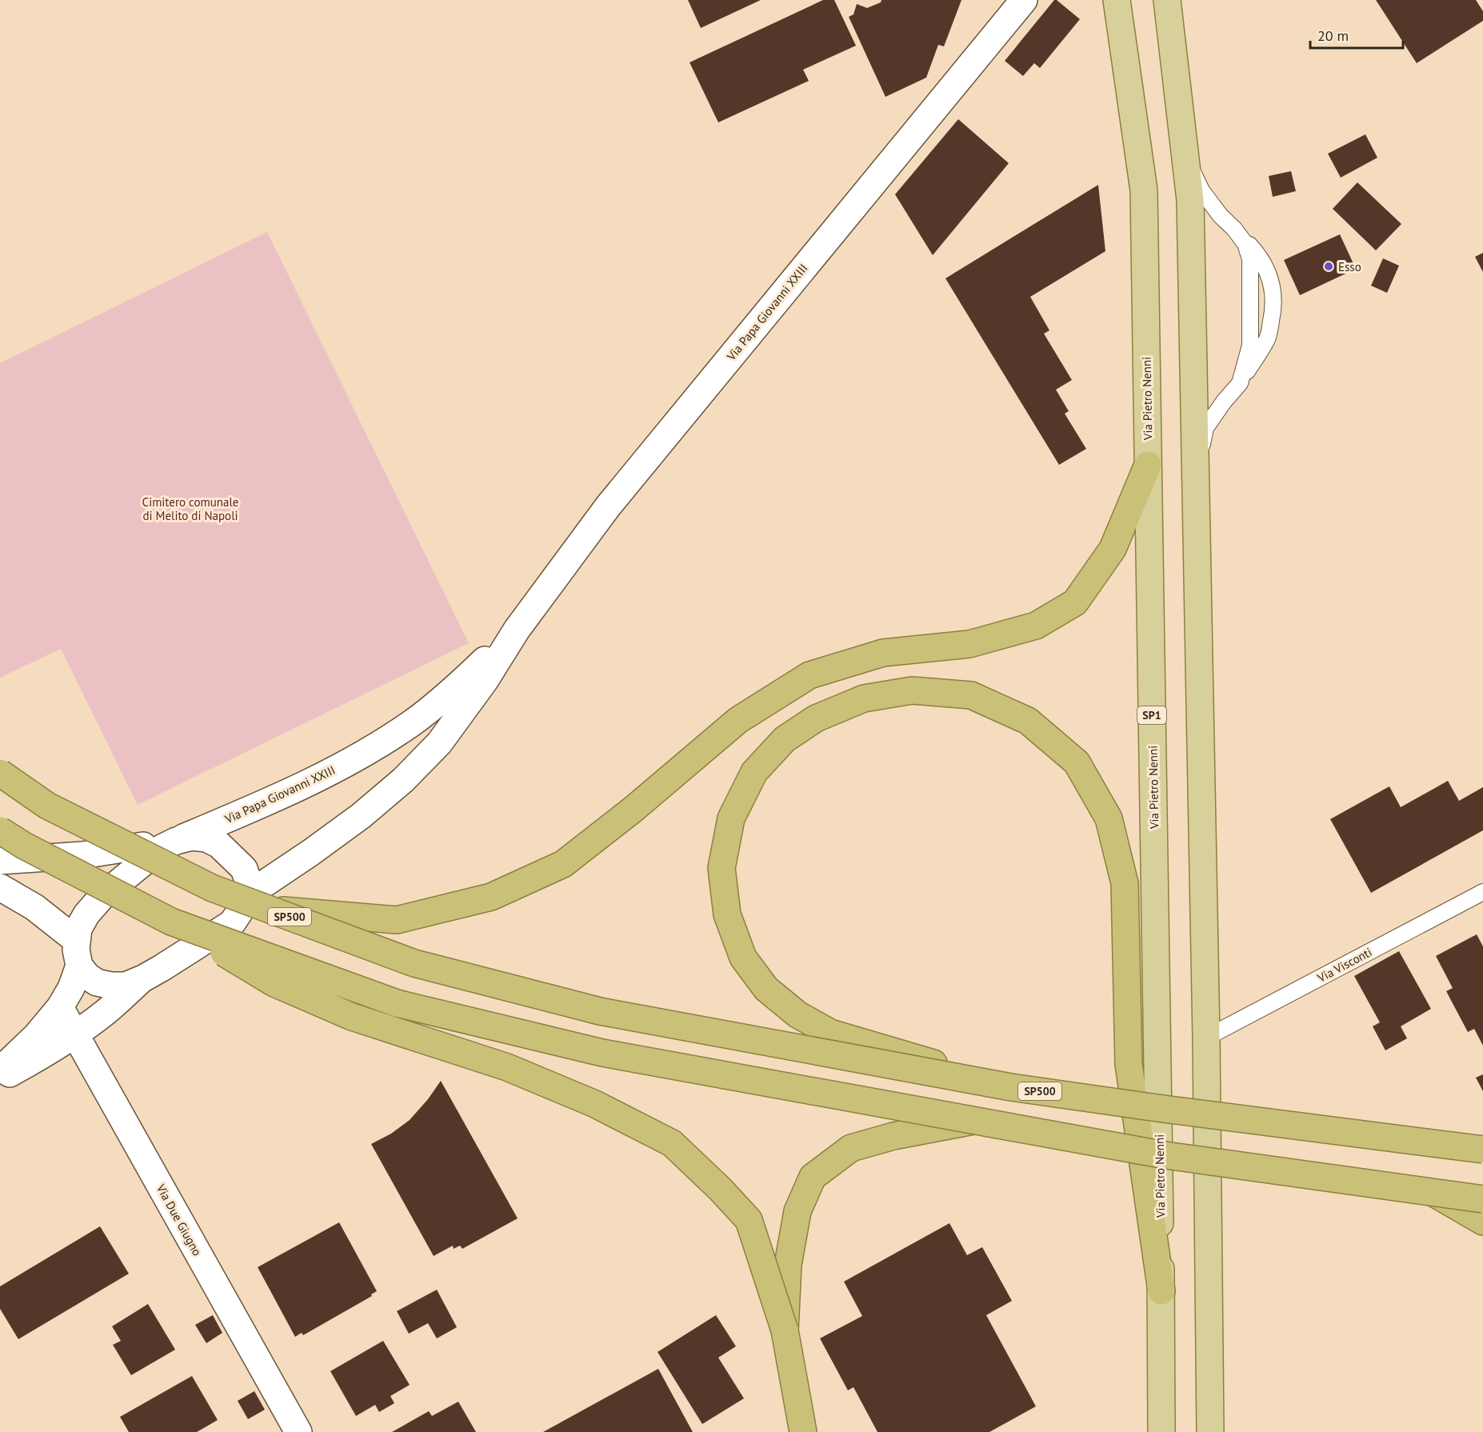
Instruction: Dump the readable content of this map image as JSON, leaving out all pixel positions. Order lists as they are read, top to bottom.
{
  "streets": {
    "highway": ["SP500"],
    "main road": ["Via Pietro Nenni", "SP1"],
    "street": ["Via Papa Giovanni XXIII", "Via Due Giugno"],
    "lane": ["Via Visconti"]
  },
  "crossings": [
    ["Via Papa Giovanni XXIII", "SP500"]
  ],
  "parks": ["Cimitero comunale di Melito di Napoli"],
  "places": ["Esso"],
  "scale_bar": "20 m"
}
